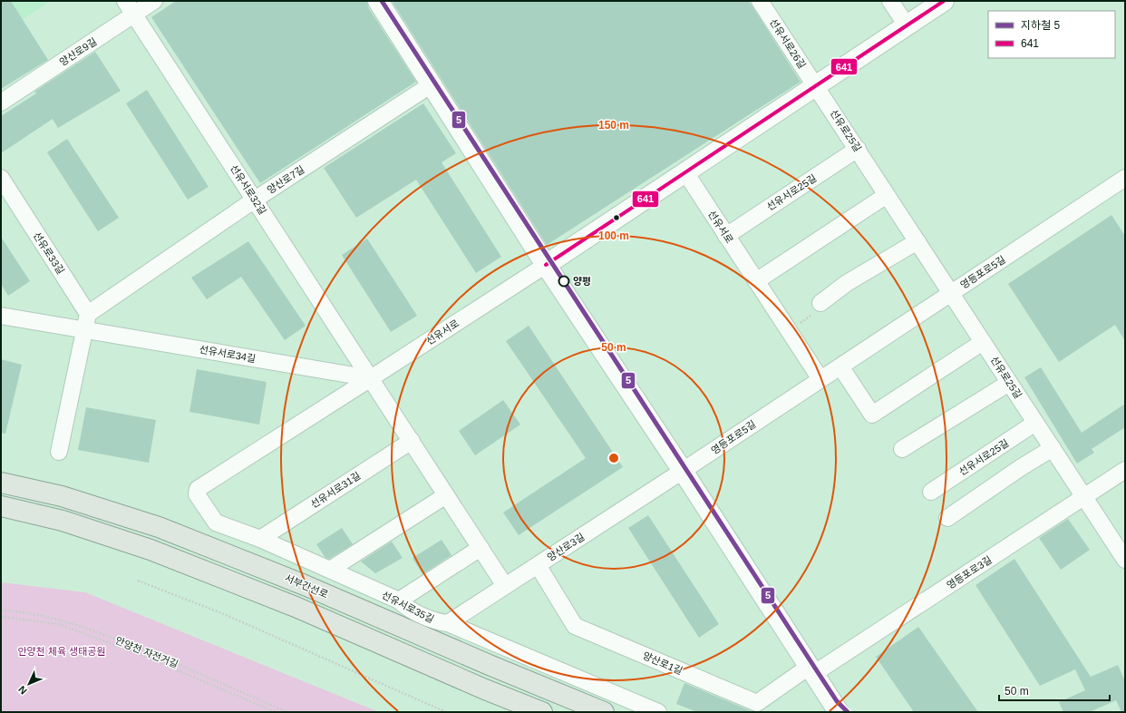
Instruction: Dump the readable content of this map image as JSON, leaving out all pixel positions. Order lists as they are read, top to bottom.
{
  "streets": {
    "main road": ["서부간선로"],
    "street": [
      "선유서로26길",
      "양산로9길",
      "선유로25길",
      "양산로7길",
      "선유서로32길",
      "선유서로25길",
      "선유서로",
      "선유로33길",
      "영등포로5길",
      "선유서로34길",
      "선유서로31길",
      "양산로3길",
      "영등포로3길",
      "선유서로35길",
      "양산로1길"
    ],
    "path": ["안양천 자전거길"]
  },
  "crossings": [
    ["선유서로26길", "선유로25길"],
    ["선유서로26길", "선유서로"],
    ["양산로9길", "선유서로32길"],
    ["선유로25길", "선유서로25길"],
    ["선유로25길", "선유서로"],
    ["선유로25길", "영등포로5길"],
    ["선유로25길", "영등포로3길"],
    ["양산로7길", "선유서로32길"],
    ["양산로7길", "선유로33길"],
    ["양산로7길", "선유서로34길"],
    ["선유서로32길", "선유서로"],
    ["선유서로32길", "선유서로34길"],
    ["선유서로25길", "선유서로"],
    ["선유서로", "선유서로34길"],
    ["선유서로", "선유서로35길"],
    ["선유로33길", "선유서로34길"],
    ["영등포로5길", "양산로3길"],
    ["선유서로31길", "선유서로35길"],
    ["양산로3길", "선유서로35길"],
    ["양산로3길", "양산로1길"],
    ["영등포로3길", "양산로1길"]
  ],
  "parks": ["안양천 체육 생태공원"],
  "places": ["양평"],
  "lines": ["metro line 5", "transit line 641"],
  "legend": ["지하철 5", "641"],
  "scale_bar": "50 m",
  "north": "bottom left",
  "rings": ["150 m", "100 m", "50 m"]
}
